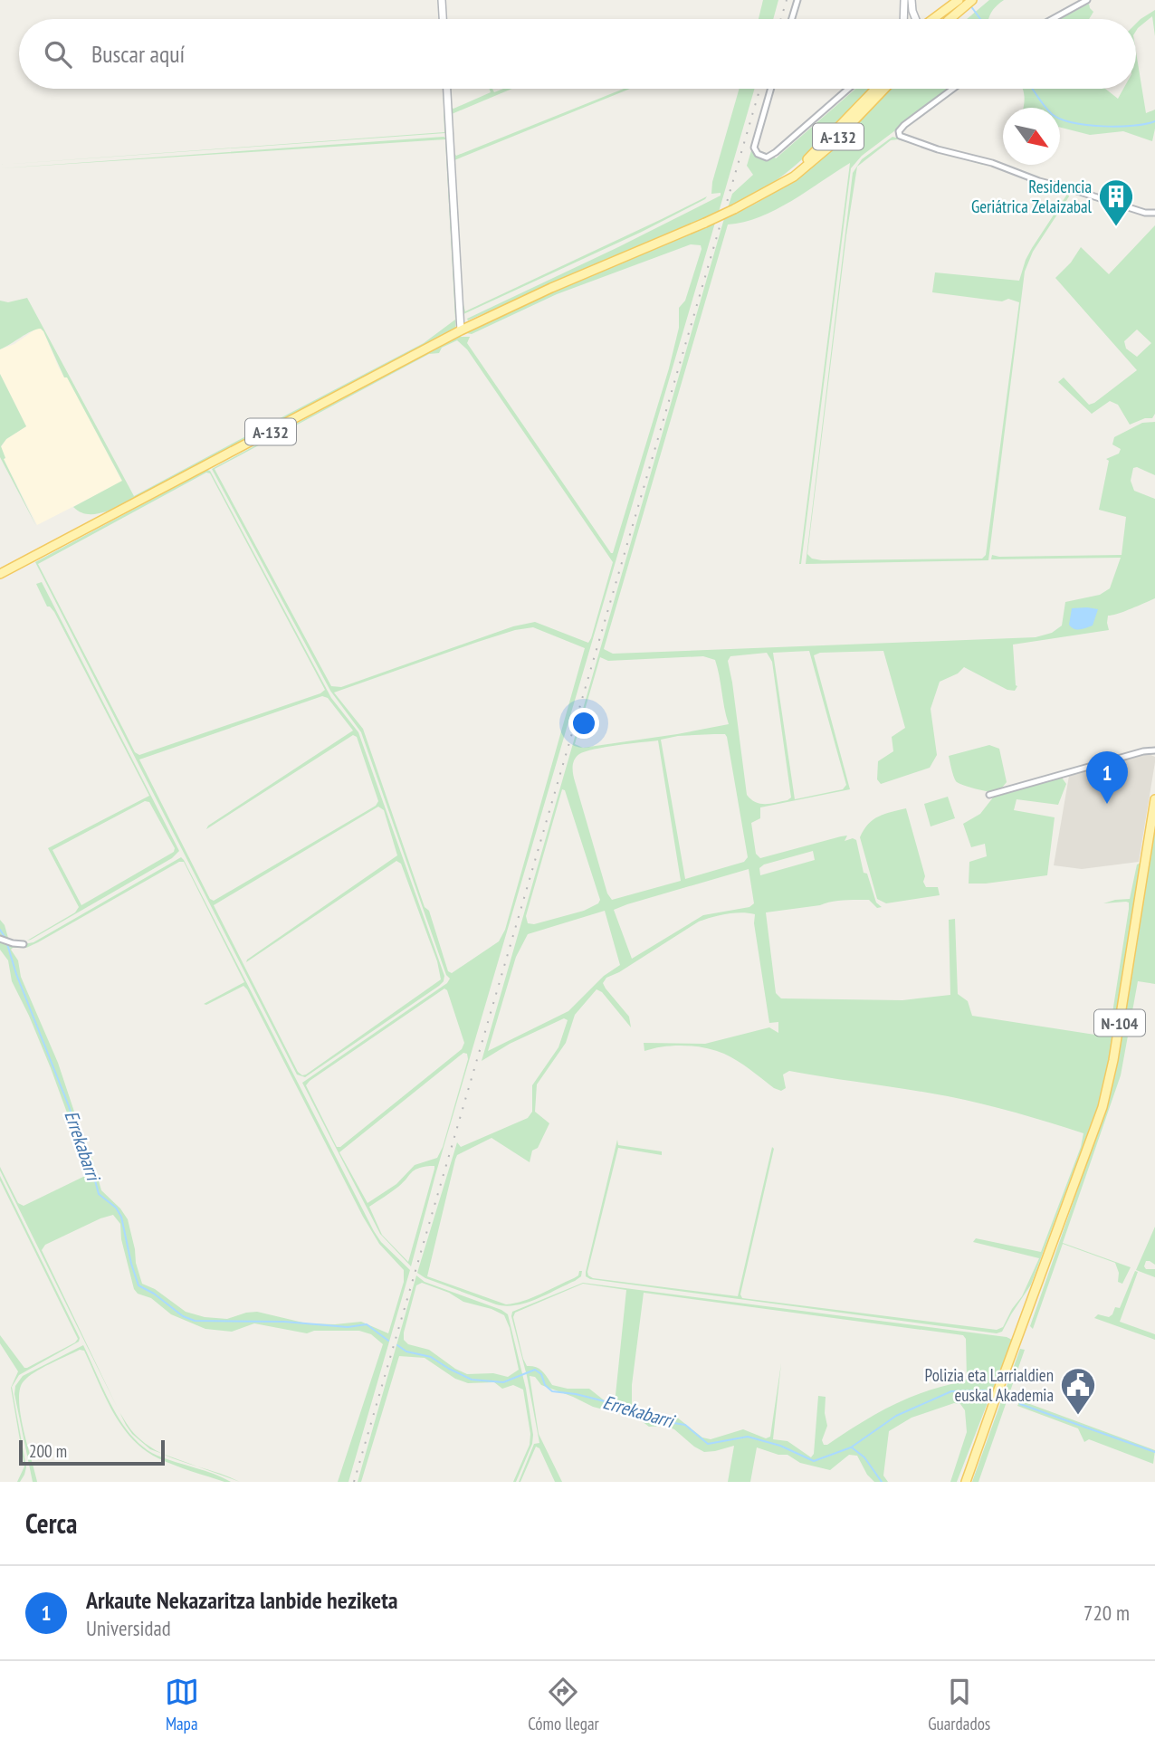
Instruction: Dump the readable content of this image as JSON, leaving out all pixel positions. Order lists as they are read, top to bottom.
{
  "streets": {
    "main road": ["A-132", "N-104"]
  },
  "water": ["Errekabarri"],
  "places": {
    "building": ["Residencia Geriátrica Zelaizabal"],
    "public building": ["Polizia eta Larrialdien euskal Akademia"]
  },
  "scale_bar": "200 m",
  "north": "bottom right",
  "page": {
    "search": "Buscar aquí",
    "pins": "1",
    "scale": "200 m",
    "heading": "Cerca",
    "list": [
      {
        "mark": "1",
        "name": "Arkaute Nekazaritza lanbide heziketa",
        "note": "Universidad",
        "value": "720 m"
      }
    ],
    "nav": ["Mapa", "Cómo llegar", "Guardados"]
  }
}
